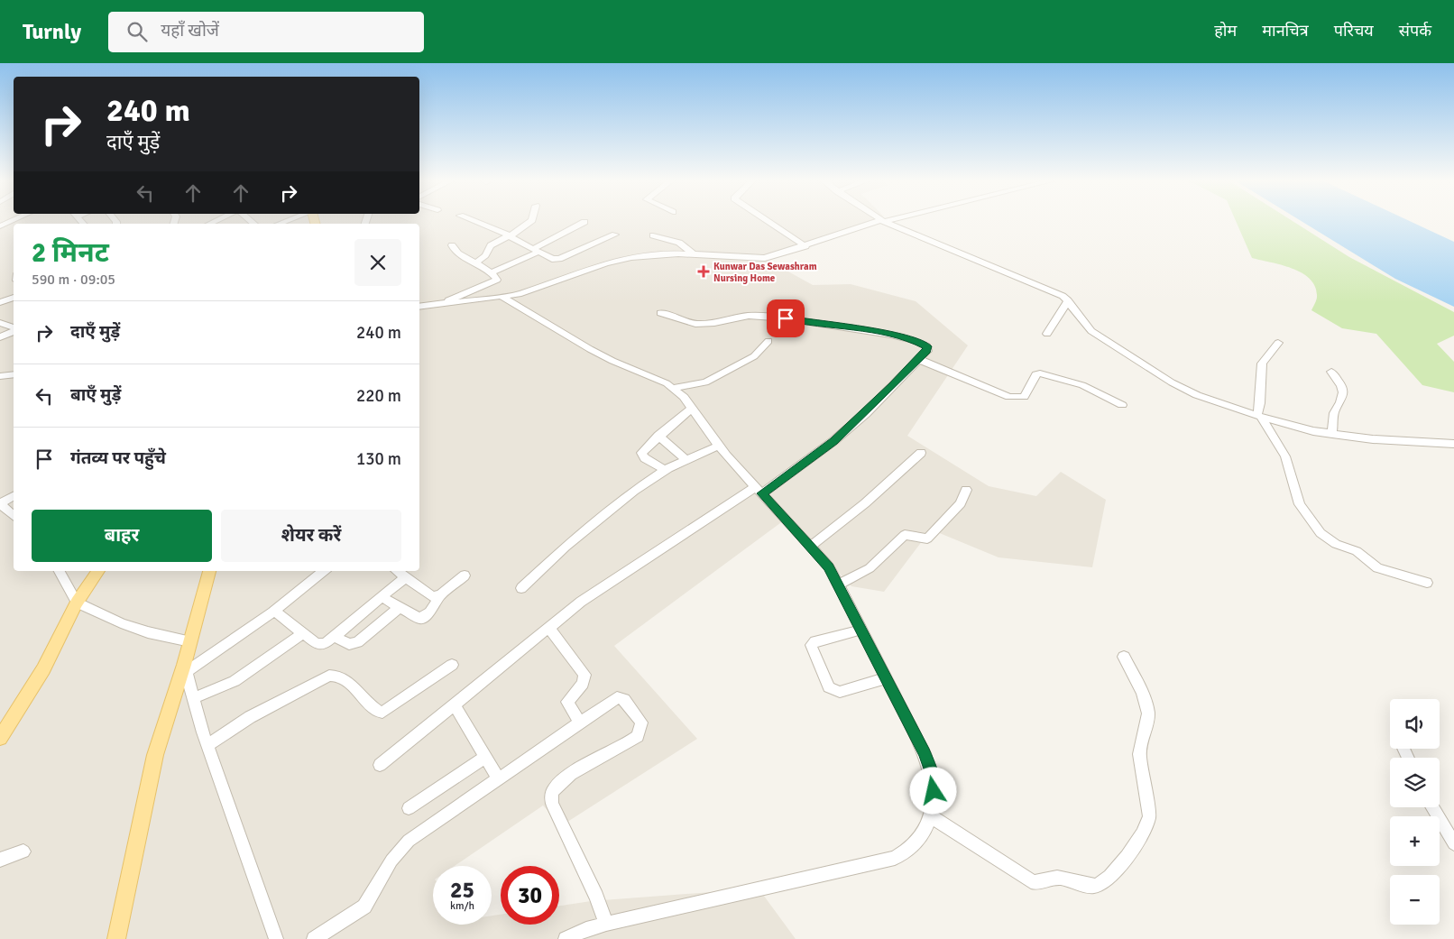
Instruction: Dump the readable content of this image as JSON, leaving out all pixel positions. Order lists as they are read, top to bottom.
{
  "places": {
    "health": ["Kunwar Das Sewashram Nursing Home"]
  },
  "page": {
    "header": "Turnly",
    "search": "यहाँ खोजें",
    "nav": [
      "होम",
      "मानचित्र",
      "परिचय",
      "संपर्क"
    ],
    "turn": ["240 m", "दाएँ मुड़ें"],
    "heading": ["2 मिनट", "590 m · 09:05"],
    "list": [
      {
        "name": "दाएँ मुड़ें",
        "value": "240 m"
      },
      {
        "name": "बाएँ मुड़ें",
        "value": "220 m"
      },
      {
        "name": "गंतव्य पर पहुँचे",
        "value": "130 m"
      }
    ],
    "buttons": ["बाहर", "शेयर करें"],
    "map_buttons": ["+", "−"],
    "speed": "25 km/h",
    "limit": "30"
  }
}
